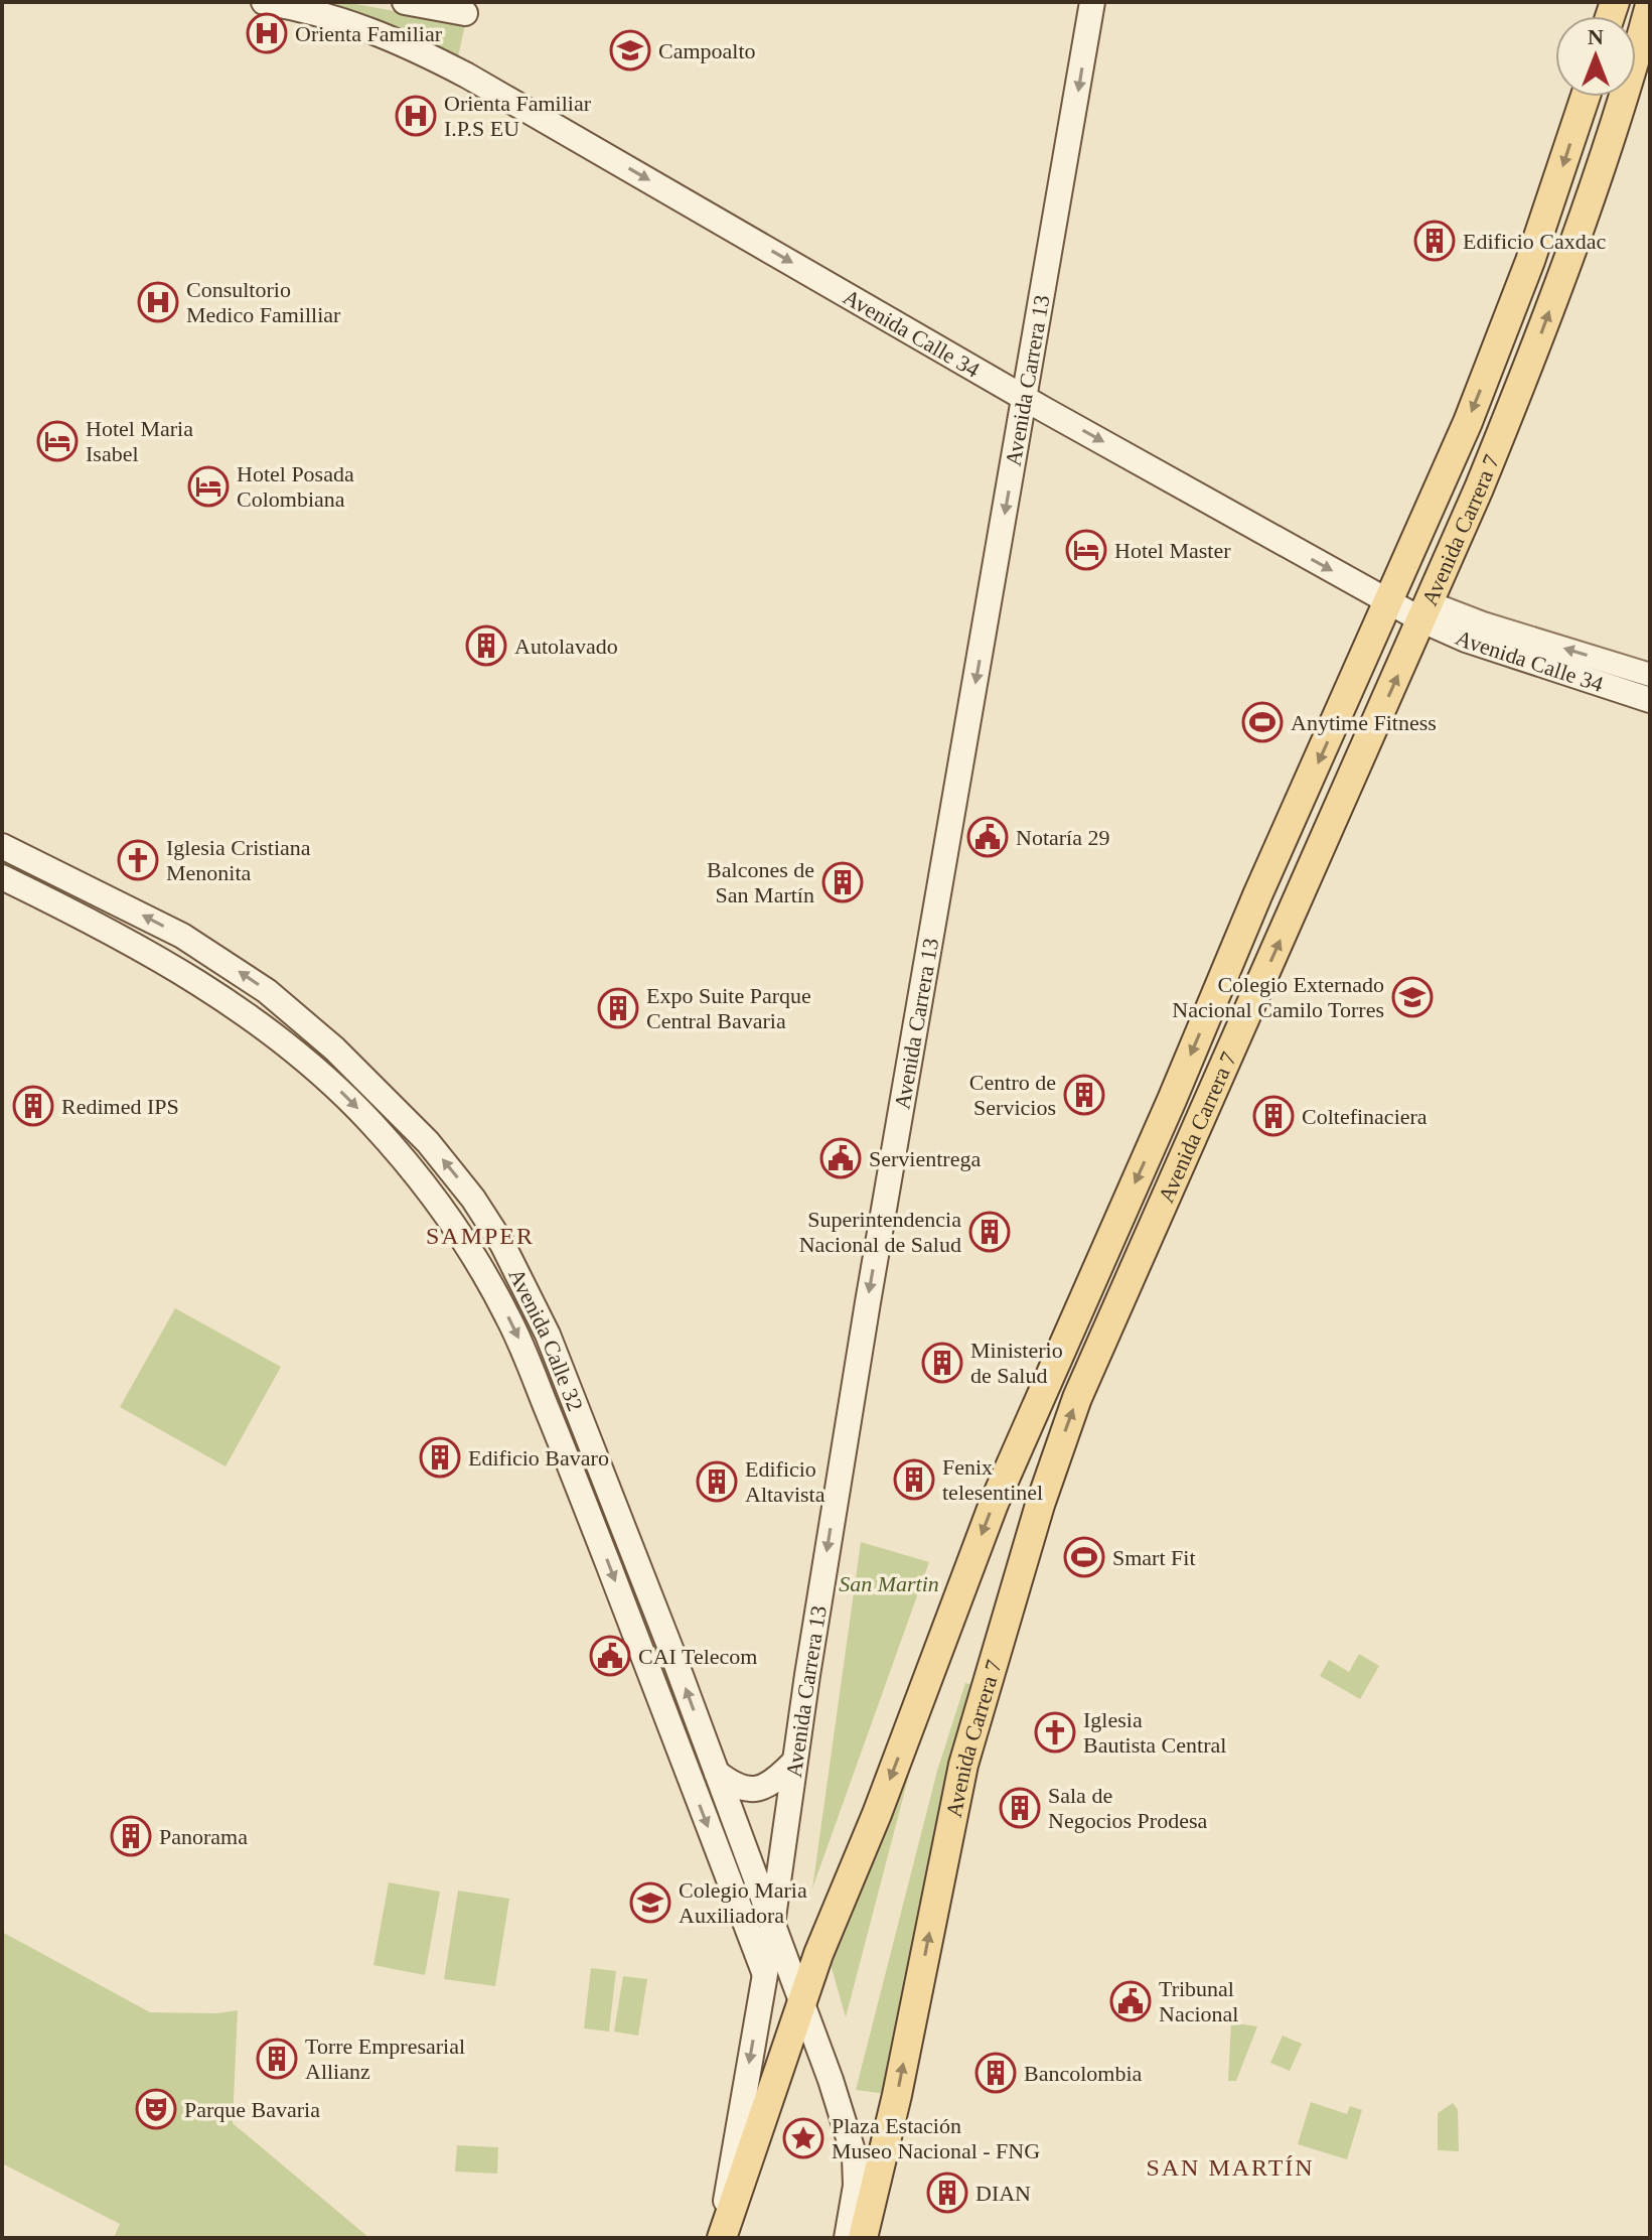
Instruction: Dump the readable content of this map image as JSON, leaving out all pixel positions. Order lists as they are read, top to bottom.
{
  "streets": {
    "main road": [
      "Avenida Calle 34",
      "Avenida Carrera 13",
      "Avenida Carrera 7",
      "Avenida Calle 32"
    ]
  },
  "crossings": [
    ["Avenida Calle 34", "Avenida Carrera 13"],
    ["Avenida Calle 34", "Avenida Carrera 7"],
    ["Avenida Carrera 13", "Avenida Carrera 7"],
    ["Avenida Carrera 13", "Avenida Calle 32"],
    ["Avenida Carrera 7", "Avenida Calle 32"]
  ],
  "one_way": ["Avenida Calle 34", "Avenida Carrera 13"],
  "districts": ["SAMPER", "SAN MARTÍN"],
  "parks": ["San Martin"],
  "places": {
    "hospital": ["Orienta Familiar", "Orienta Familiar I.P.S EU", "Consultorio Medico Familliar"],
    "school or university": ["Campoalto", "Colegio Externado Nacional Camilo Torres", "Colegio Maria Auxiliadora"],
    "building": [
      "Edificio Caxdac",
      "Autolavado",
      "Balcones de San Martín",
      "Expo Suite Parque Central Bavaria",
      "Centro de Servicios",
      "Redimed IPS",
      "Coltefinaciera",
      "Superintendencia Nacional de Salud",
      "Ministerio de Salud",
      "Edificio Bavaro",
      "Fenix telesentinel",
      "Edificio Altavista",
      "Sala de Negocios Prodesa",
      "Panorama",
      "Torre Empresarial Allianz",
      "Bancolombia",
      "DIAN"
    ],
    "hotel": ["Hotel Maria Isabel", "Hotel Posada Colombiana", "Hotel Master"],
    "sports": ["Anytime Fitness", "Smart Fit"],
    "public building": [
      "Notaría 29",
      "Servientrega",
      "CAI Telecom",
      "Tribunal Nacional"
    ],
    "church": ["Iglesia Cristiana Menonita", "Iglesia Bautista Central"],
    "theatre": ["Parque Bavaria"],
    "place": ["Plaza Estación Museo Nacional - FNG"]
  },
  "north": "top"
}
